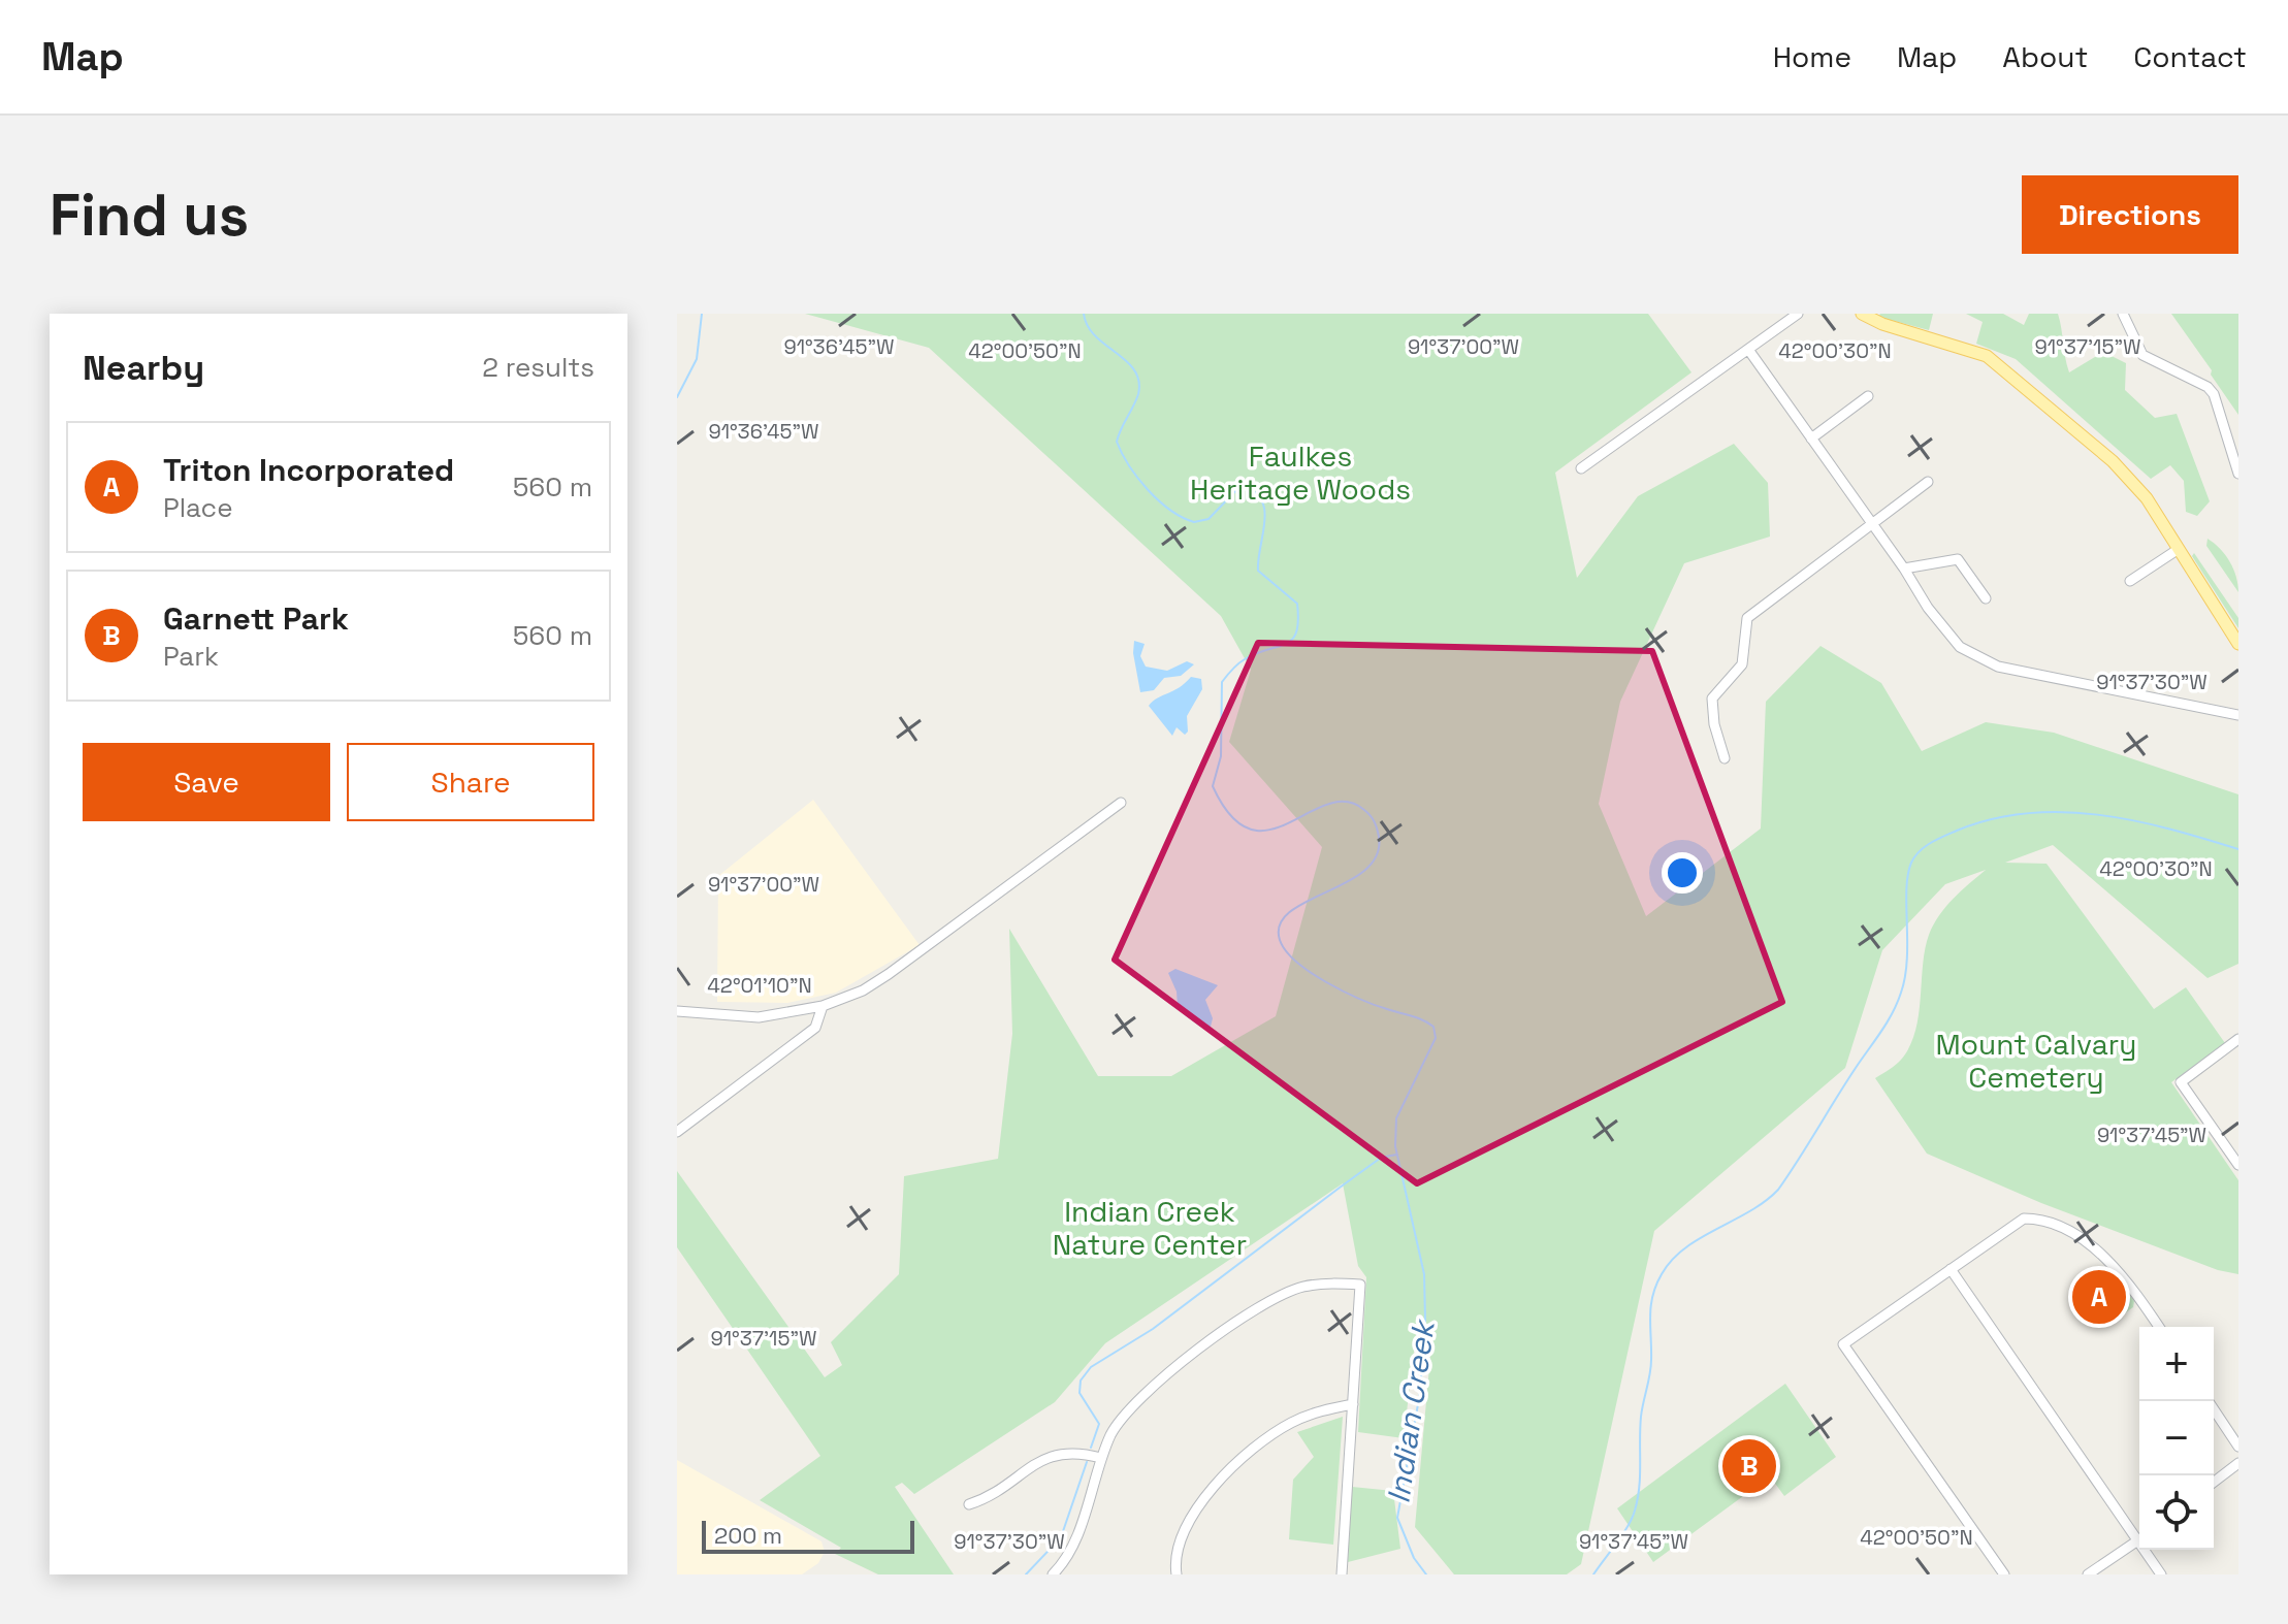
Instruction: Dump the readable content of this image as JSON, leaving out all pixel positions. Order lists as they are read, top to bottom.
{
  "water": ["Indian Creek"],
  "parks": ["Faulkes Heritage Woods", "Mount Calvary Cemetery", "Indian Creek Nature Center"],
  "scale_bar": "200 m",
  "page": {
    "header": "Map",
    "nav": [
      "Home",
      "Map",
      "About",
      "Contact"
    ],
    "buttons": [
      "Directions",
      ["Save", "Share"]
    ],
    "title": "Find us",
    "heading": ["Nearby", "2 results"],
    "list": [
      {
        "mark": "A",
        "name": "Triton Incorporated",
        "note": "Place",
        "value": "560 m"
      },
      {
        "mark": "B",
        "name": "Garnett Park",
        "note": "Park",
        "value": "560 m"
      }
    ],
    "pins": ["A", "B"],
    "map_buttons": ["+", "−"],
    "scale": "200 m"
  },
  "coordinates": [
    "91°37'00\"W",
    "91°36'45\"W",
    "91°37'15\"W",
    "42°00'50\"N",
    "42°00'30\"N",
    "91°37'30\"W",
    "42°01'10\"N",
    "91°37'45\"W"
  ]
}
